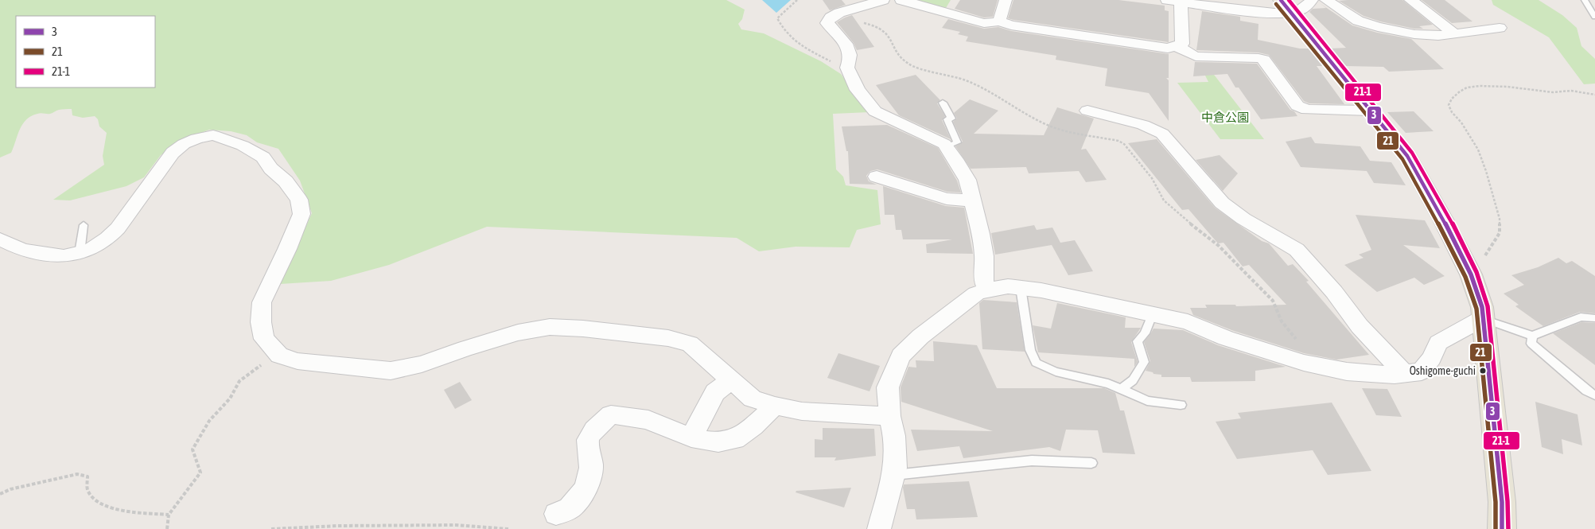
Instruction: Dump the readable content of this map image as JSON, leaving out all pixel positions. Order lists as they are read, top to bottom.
{
  "parks": ["中倉公園"],
  "places": ["Oshigome-guchi"],
  "lines": ["transit line 3", "transit line 21-1", "transit line 21"],
  "legend": ["3", "21", "21-1"]
}
